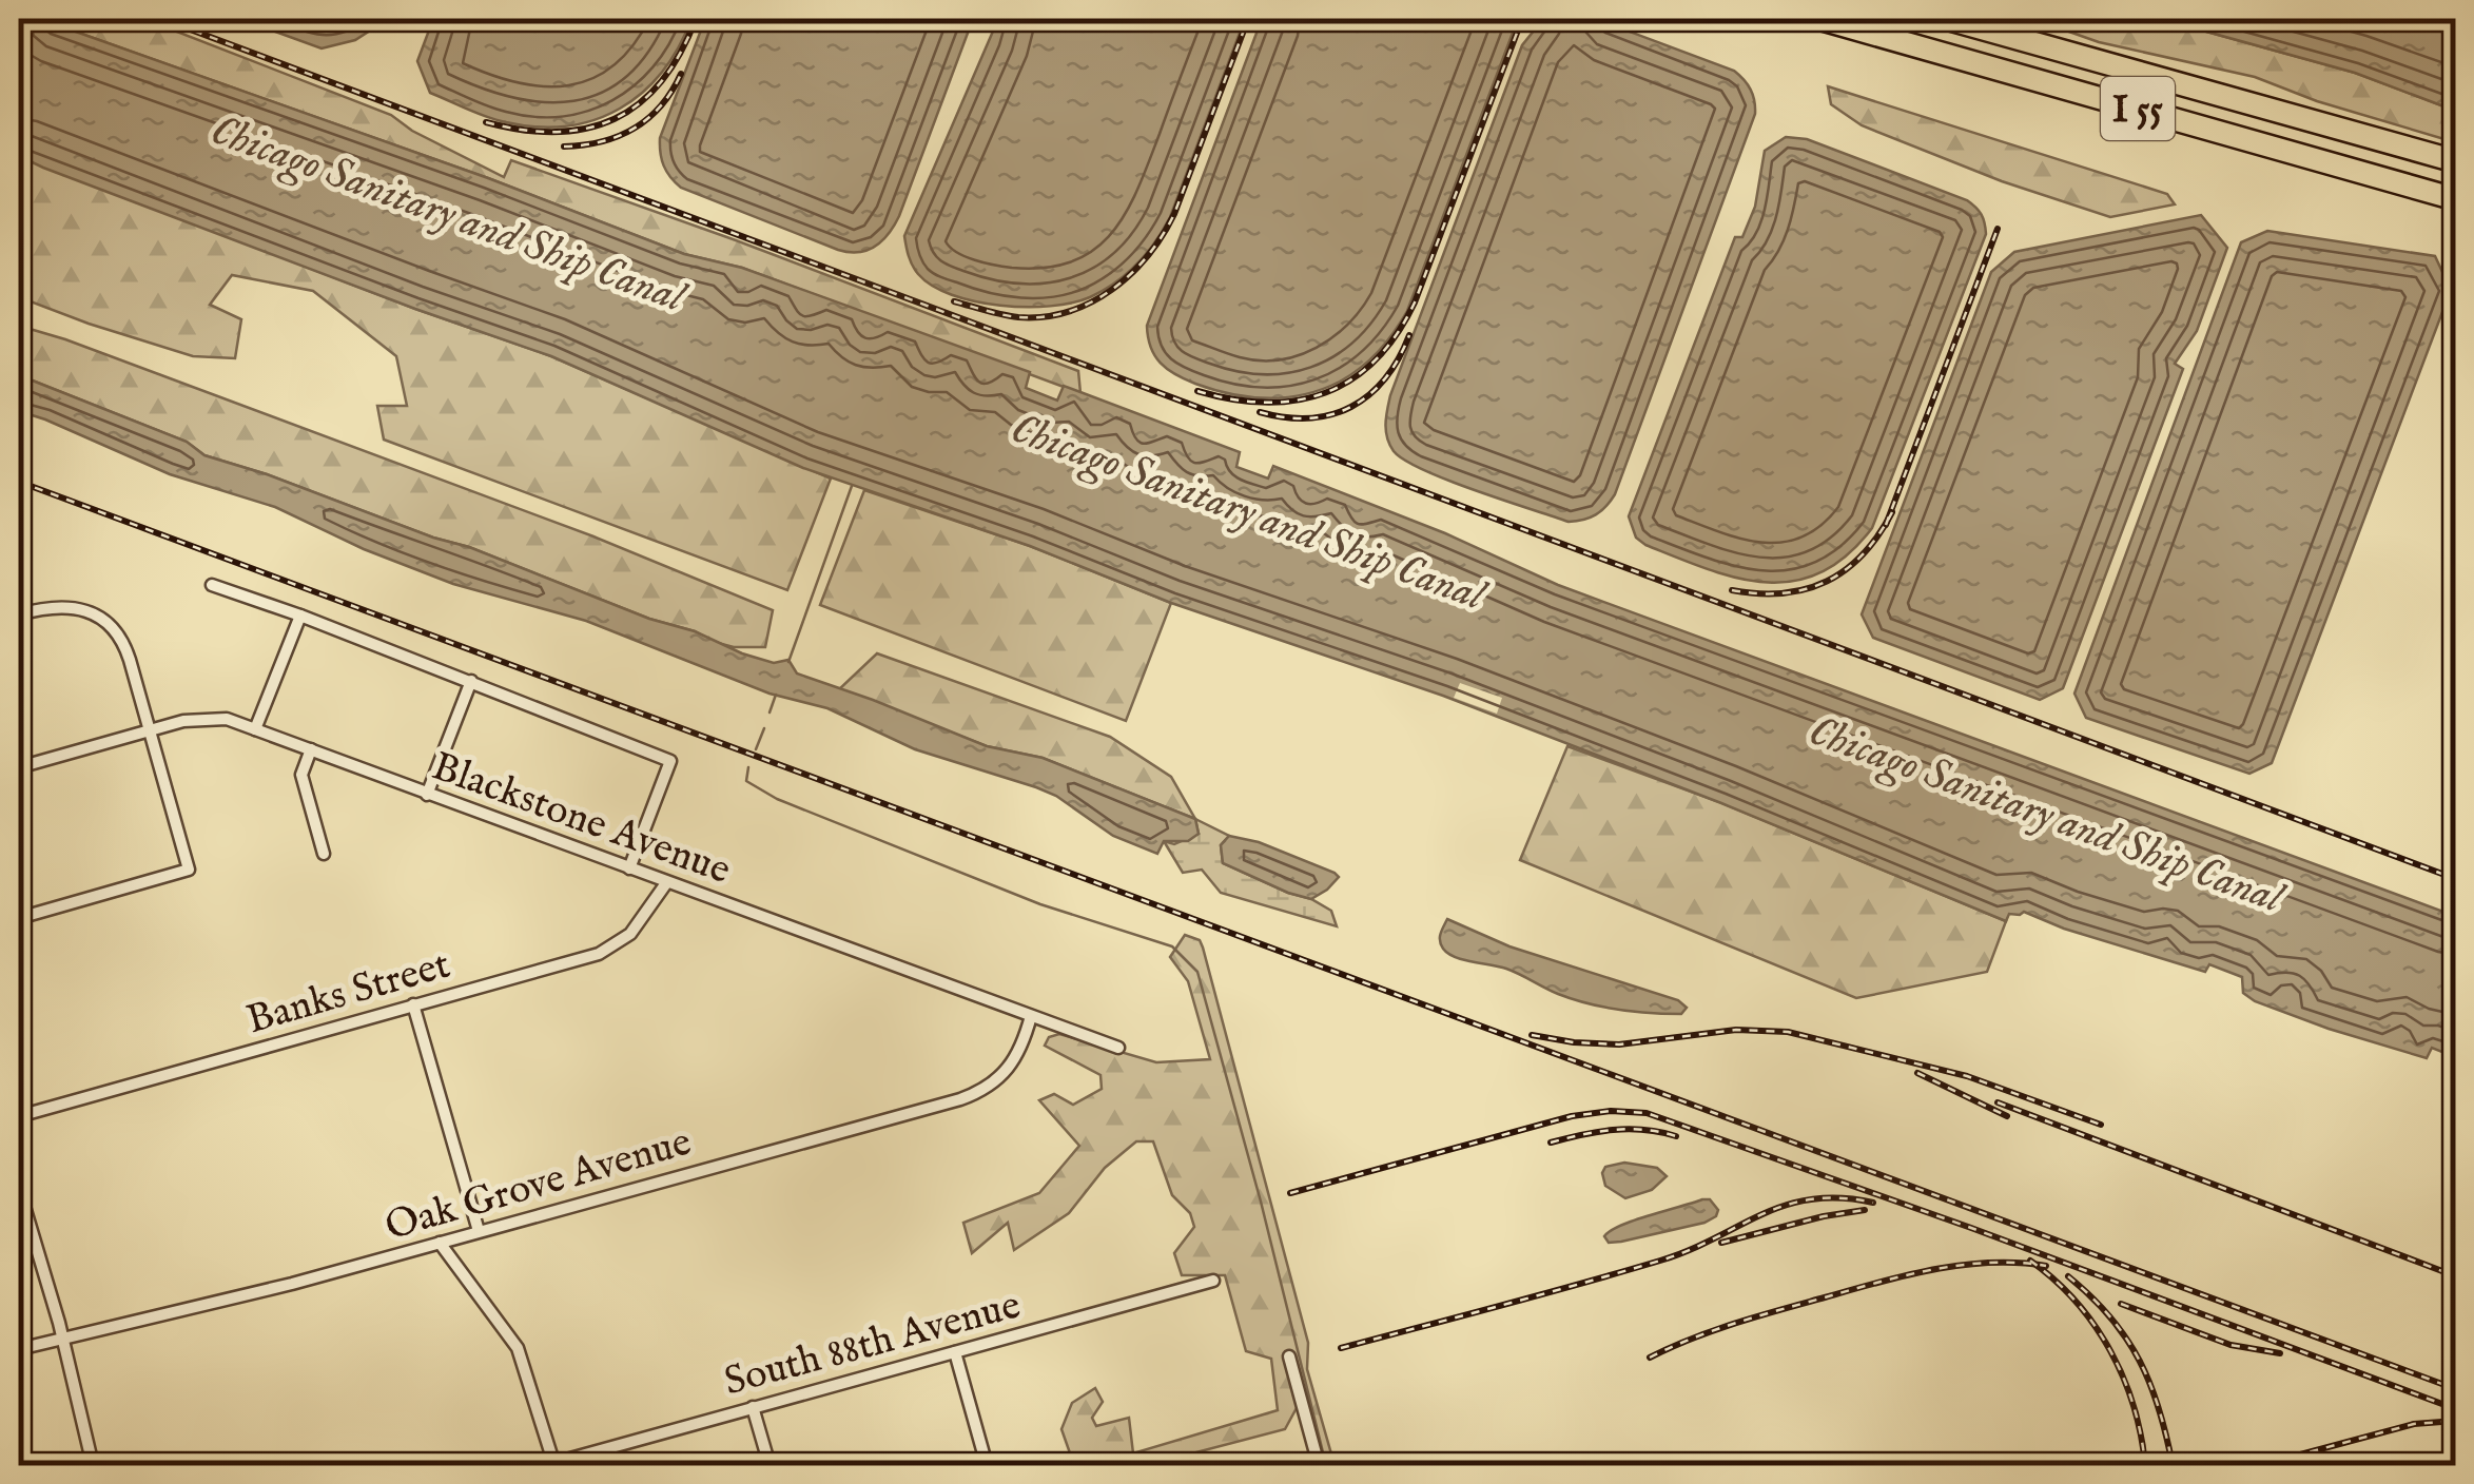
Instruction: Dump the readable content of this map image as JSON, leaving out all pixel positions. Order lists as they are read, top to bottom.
{
  "streets": {
    "highway": ["I 55"],
    "street": [
      "Blackstone Avenue",
      "Banks Street",
      "Oak Grove Avenue",
      "South 88th Avenue"
    ]
  },
  "crossings": [
    ["Blackstone Avenue", "Banks Street"],
    ["Blackstone Avenue", "Oak Grove Avenue"]
  ],
  "water": ["Chicago Sanitary and Ship Canal"]
}
